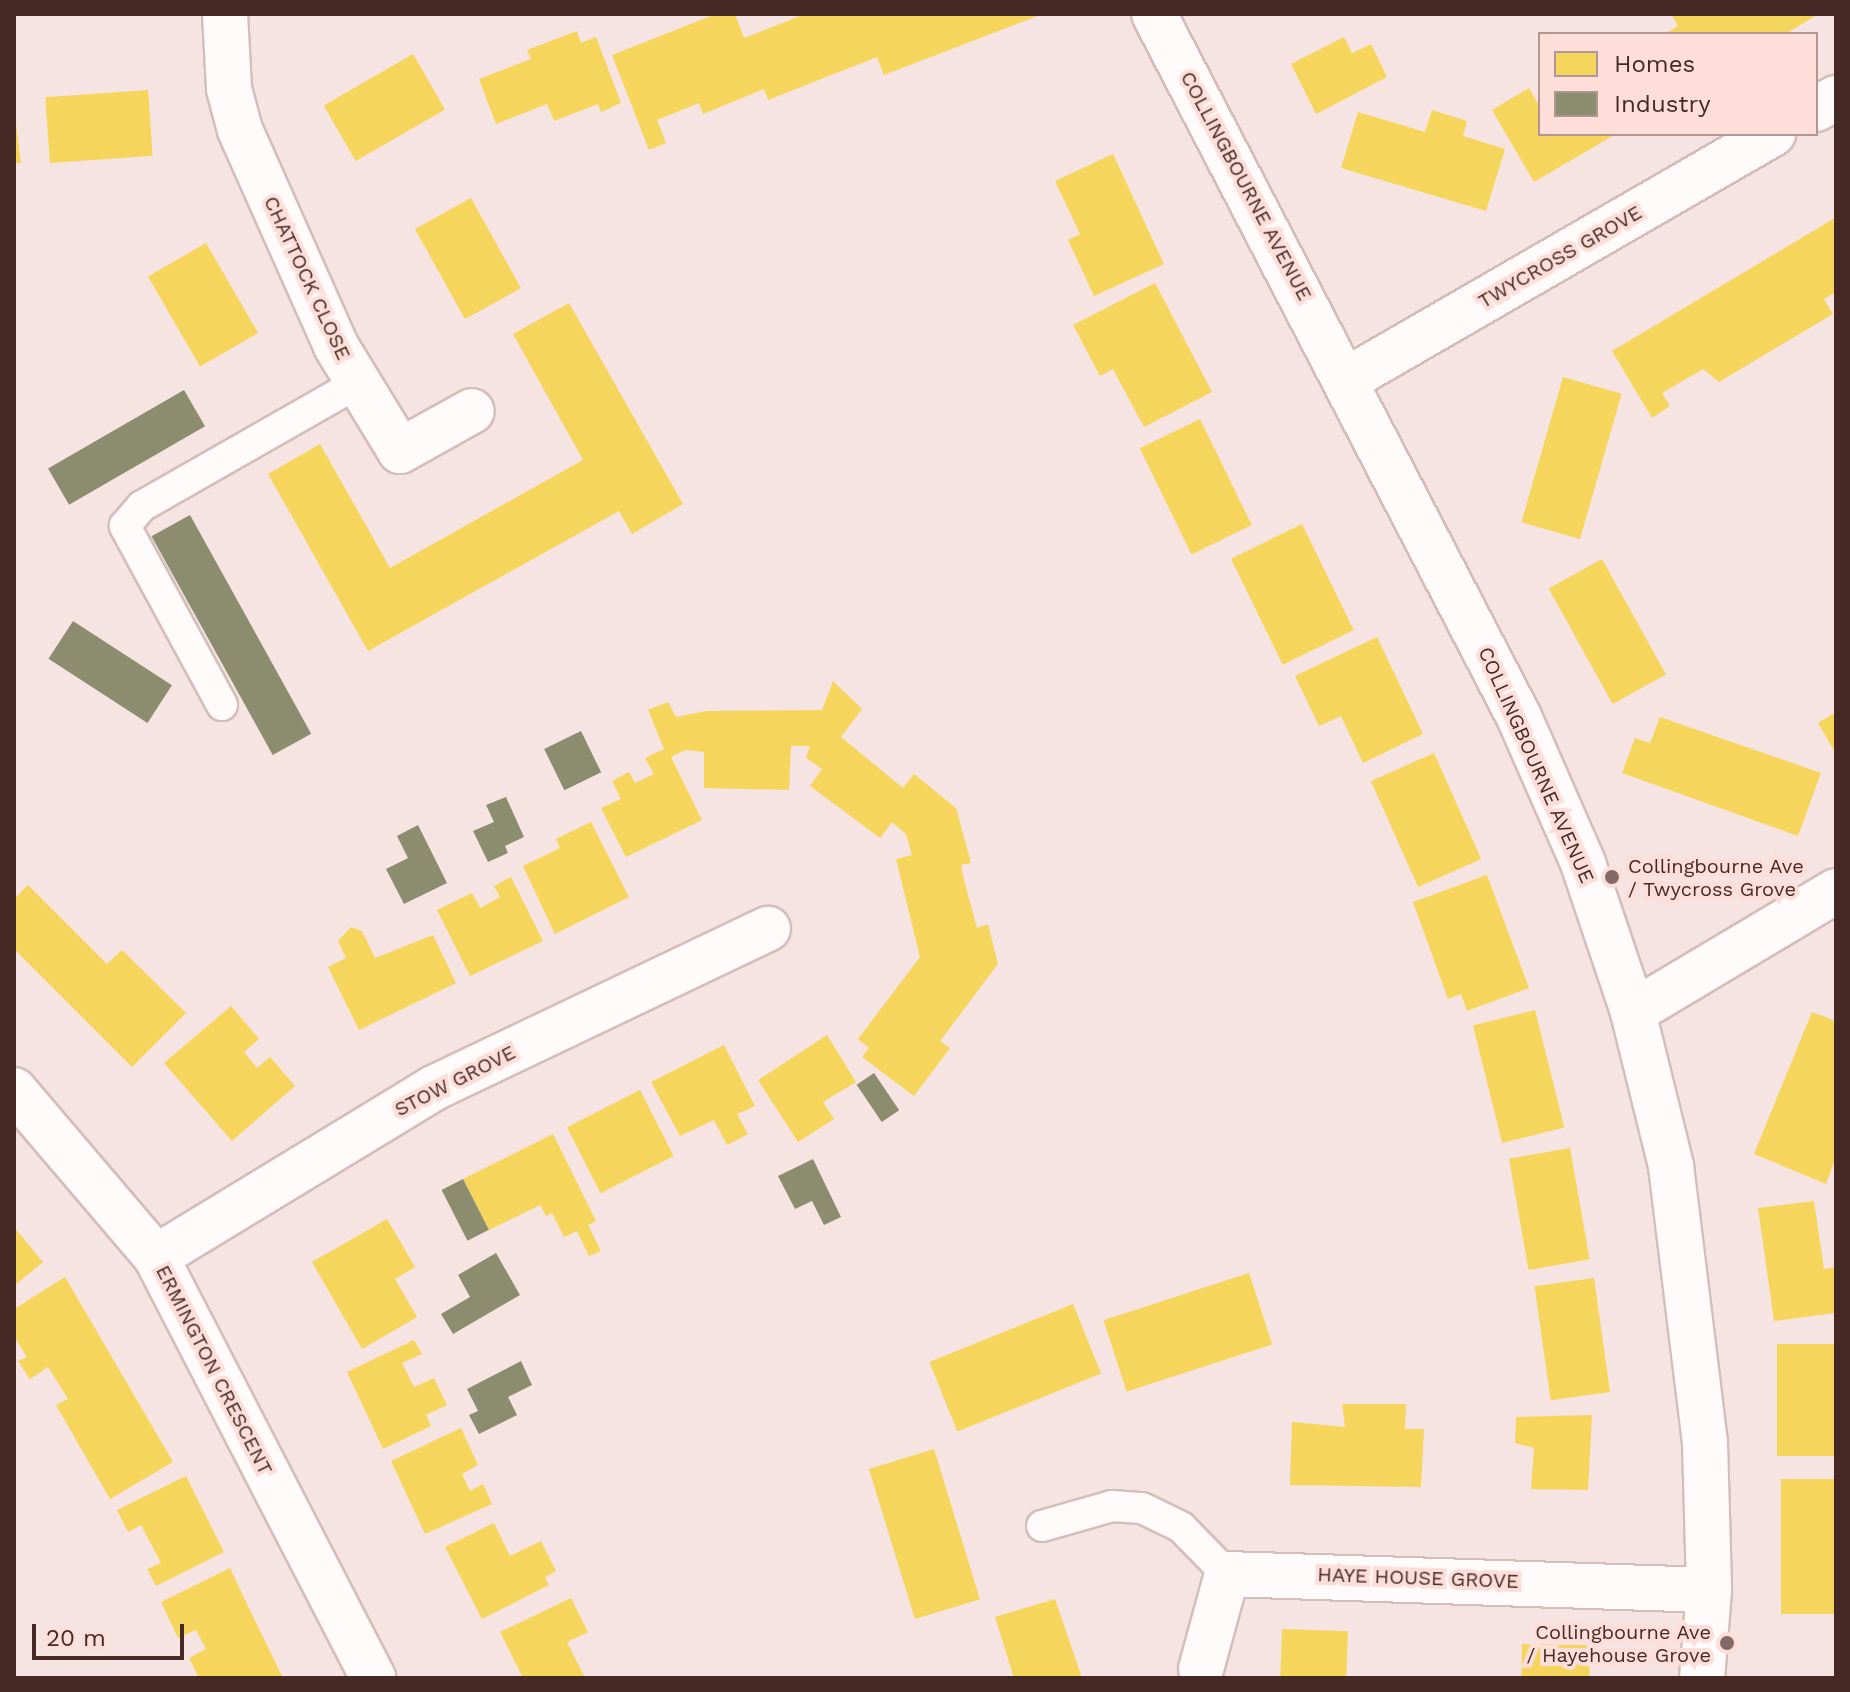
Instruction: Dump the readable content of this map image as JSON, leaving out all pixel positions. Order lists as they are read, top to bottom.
{
  "streets": {
    "street": [
      "COLLINGBOURNE AVENUE",
      "TWYCROSS GROVE",
      "CHATTOCK CLOSE",
      "STOW GROVE",
      "ERMINGTON CRESCENT",
      "HAYE HOUSE GROVE"
    ]
  },
  "crossings": [
    ["COLLINGBOURNE AVENUE", "TWYCROSS GROVE"],
    ["COLLINGBOURNE AVENUE", "HAYE HOUSE GROVE"],
    ["STOW GROVE", "ERMINGTON CRESCENT"]
  ],
  "places": ["Collingbourne Ave / Twycross Grove", "Collingbourne Ave / Hayehouse Grove"],
  "legend": ["Homes", "Industry"],
  "scale_bar": "20 m"
}
